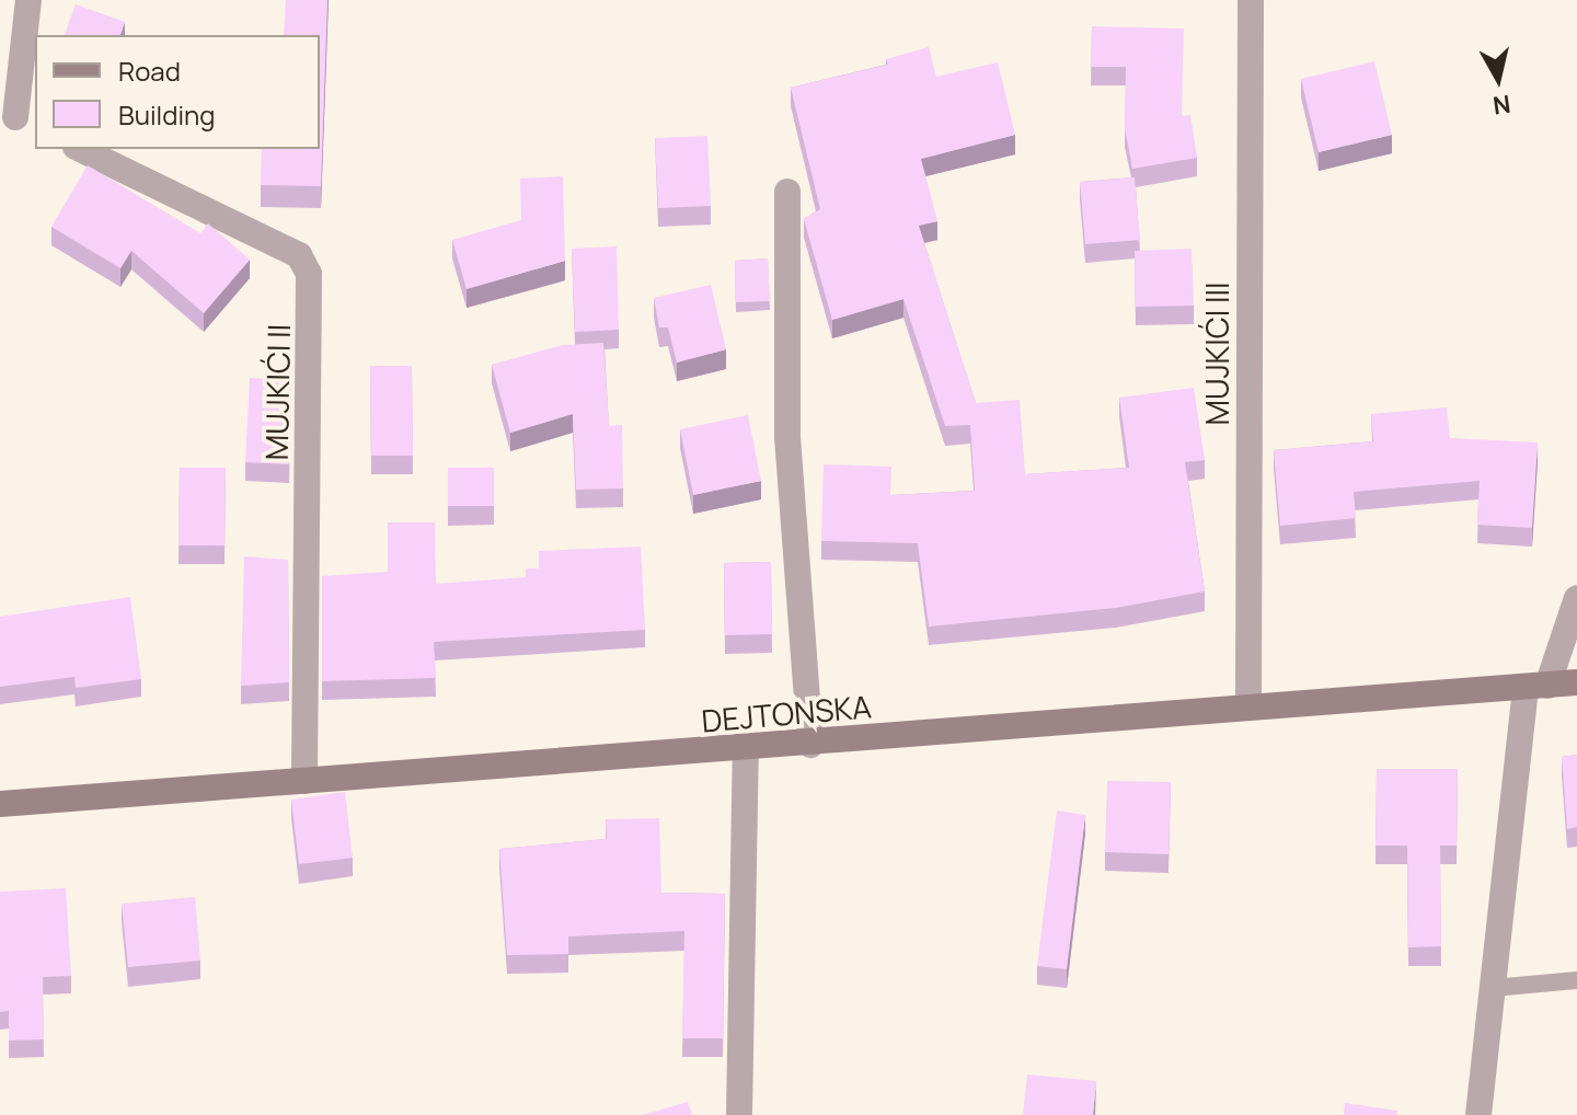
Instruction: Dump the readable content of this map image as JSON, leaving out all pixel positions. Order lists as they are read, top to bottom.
{
  "streets": {
    "main road": ["DEJTONSKA"],
    "street": ["MUJKIĆI III", "MUJKIĆI II"]
  },
  "crossings": [
    ["MUJKIĆI III", "DEJTONSKA"],
    ["MUJKIĆI II", "DEJTONSKA"]
  ],
  "legend": ["Road", "Building"],
  "north": "bottom"
}
